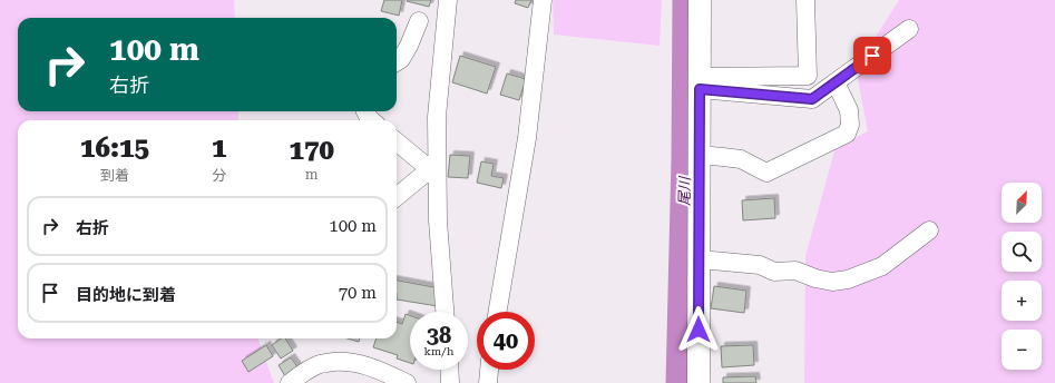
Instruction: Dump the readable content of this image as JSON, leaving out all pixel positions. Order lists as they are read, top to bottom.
{
  "water": ["尾川"],
  "north": "top right",
  "page": {
    "turn": ["100 m", "右折"],
    "eta": [
      "16:15",
      "到着",
      "1",
      "分",
      "170",
      "m"
    ],
    "map_buttons": ["+", "−"],
    "list": [
      {
        "name": "右折",
        "value": "100 m"
      },
      {
        "name": "目的地に到着",
        "value": "70 m"
      }
    ],
    "speed": "38 km/h",
    "limit": "40"
  }
}
